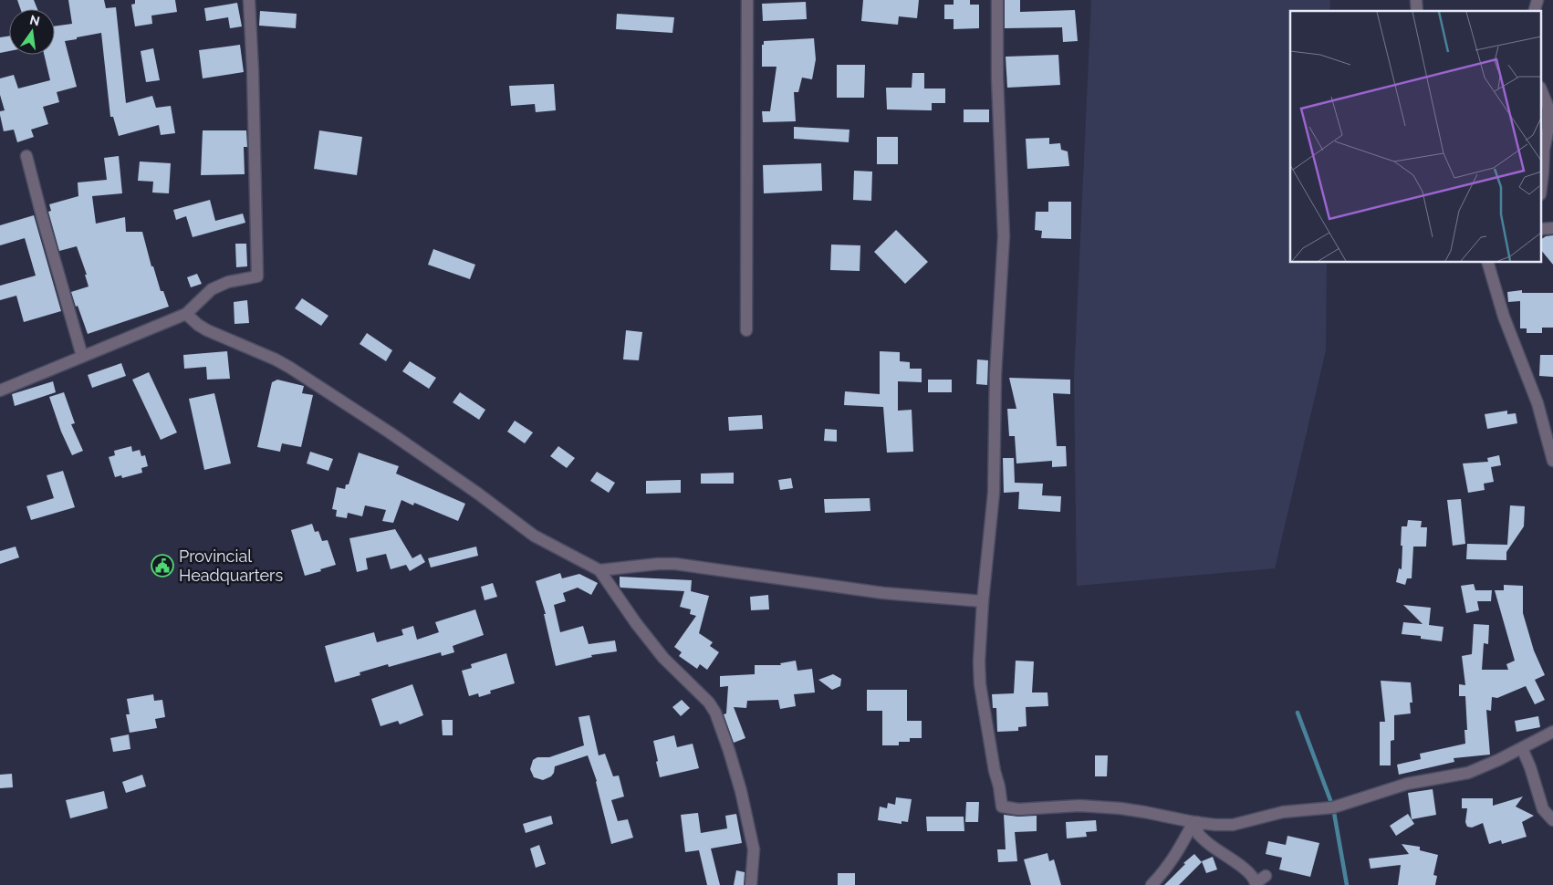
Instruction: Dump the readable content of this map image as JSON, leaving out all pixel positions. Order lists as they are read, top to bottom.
{
  "places": {
    "public building": ["Provincial Headquarters"]
  },
  "north": "top"
}
